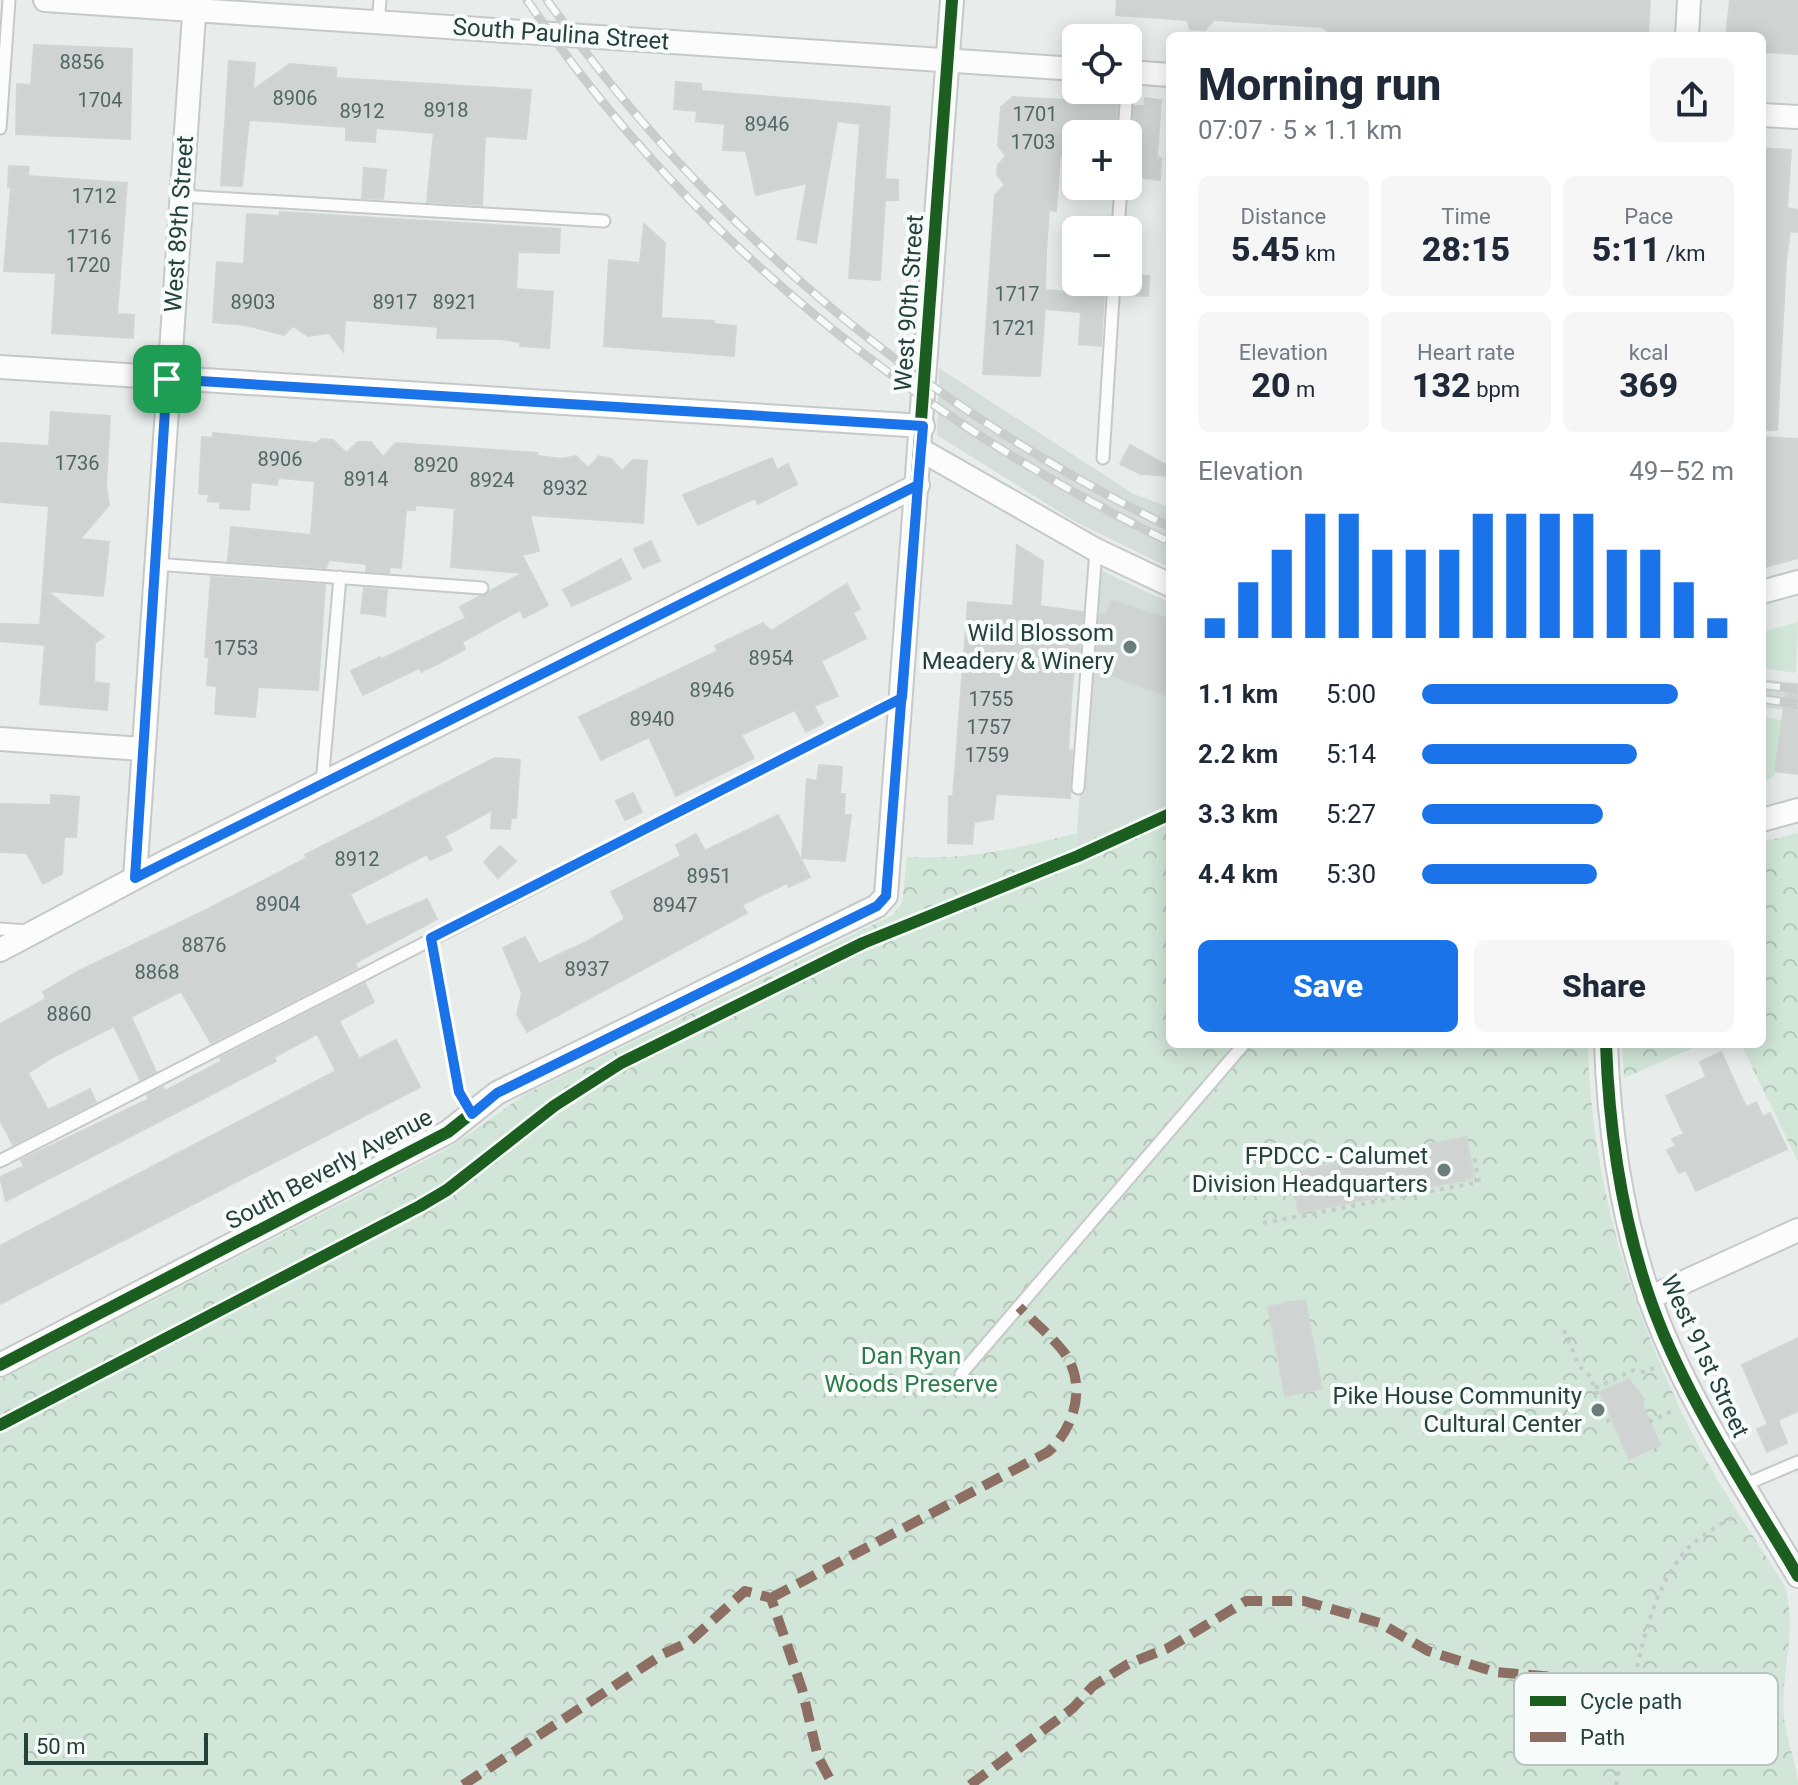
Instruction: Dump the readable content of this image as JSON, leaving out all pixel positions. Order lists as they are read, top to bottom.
{
  "streets": {
    "street": [
      "South Paulina Street",
      "West 89th Street",
      "West 90th Street",
      "South Beverly Avenue",
      "West 91st Street"
    ]
  },
  "crossings": [
    ["South Paulina Street", "West 89th Street"],
    ["South Paulina Street", "West 90th Street"],
    ["West 90th Street", "South Beverly Avenue"]
  ],
  "parks": ["Dan Ryan Woods Preserve"],
  "places": ["Wild Blossom Meadery & Winery", "FPDCC - Calumet Division Headquarters", "Pike House Community Cultural Center"],
  "house_numbers": [
    "8856",
    "8906",
    "1704",
    "8918",
    "8912",
    "1701",
    "8946",
    "1703",
    "1712",
    "1716",
    "1720",
    "1717",
    "8903",
    "8917",
    "8921",
    "1721",
    "8906",
    "1736",
    "8920",
    "8914",
    "8924",
    "8932",
    "1753",
    "8954",
    "8946",
    "1755",
    "8940",
    "1757",
    "1759",
    "8912",
    "8951",
    "8904",
    "8947",
    "8876",
    "8937",
    "8868",
    "8860"
  ],
  "legend": ["Cycle path", "Path"],
  "scale_bar": "50 m",
  "page": {
    "map_buttons": ["+", "−"],
    "heading": ["Morning run", "07:07 · 5 × 1.1 km"],
    "stats": [
      ["Distance", "5.45 km"],
      ["Time", "28:15"],
      ["Pace", "5:11 /km"],
      ["Elevation", "20 m"],
      ["Heart rate", "132 bpm"],
      ["kcal", "369"]
    ],
    "chart": ["Elevation", "49–52 m"],
    "list": [
      {
        "name": "1.1 km",
        "note": "5:00"
      },
      {
        "name": "2.2 km",
        "note": "5:14"
      },
      {
        "name": "3.3 km",
        "note": "5:27"
      },
      {
        "name": "4.4 km",
        "note": "5:30"
      }
    ],
    "buttons": ["Save", "Share"],
    "scale": "50 m"
  }
}
